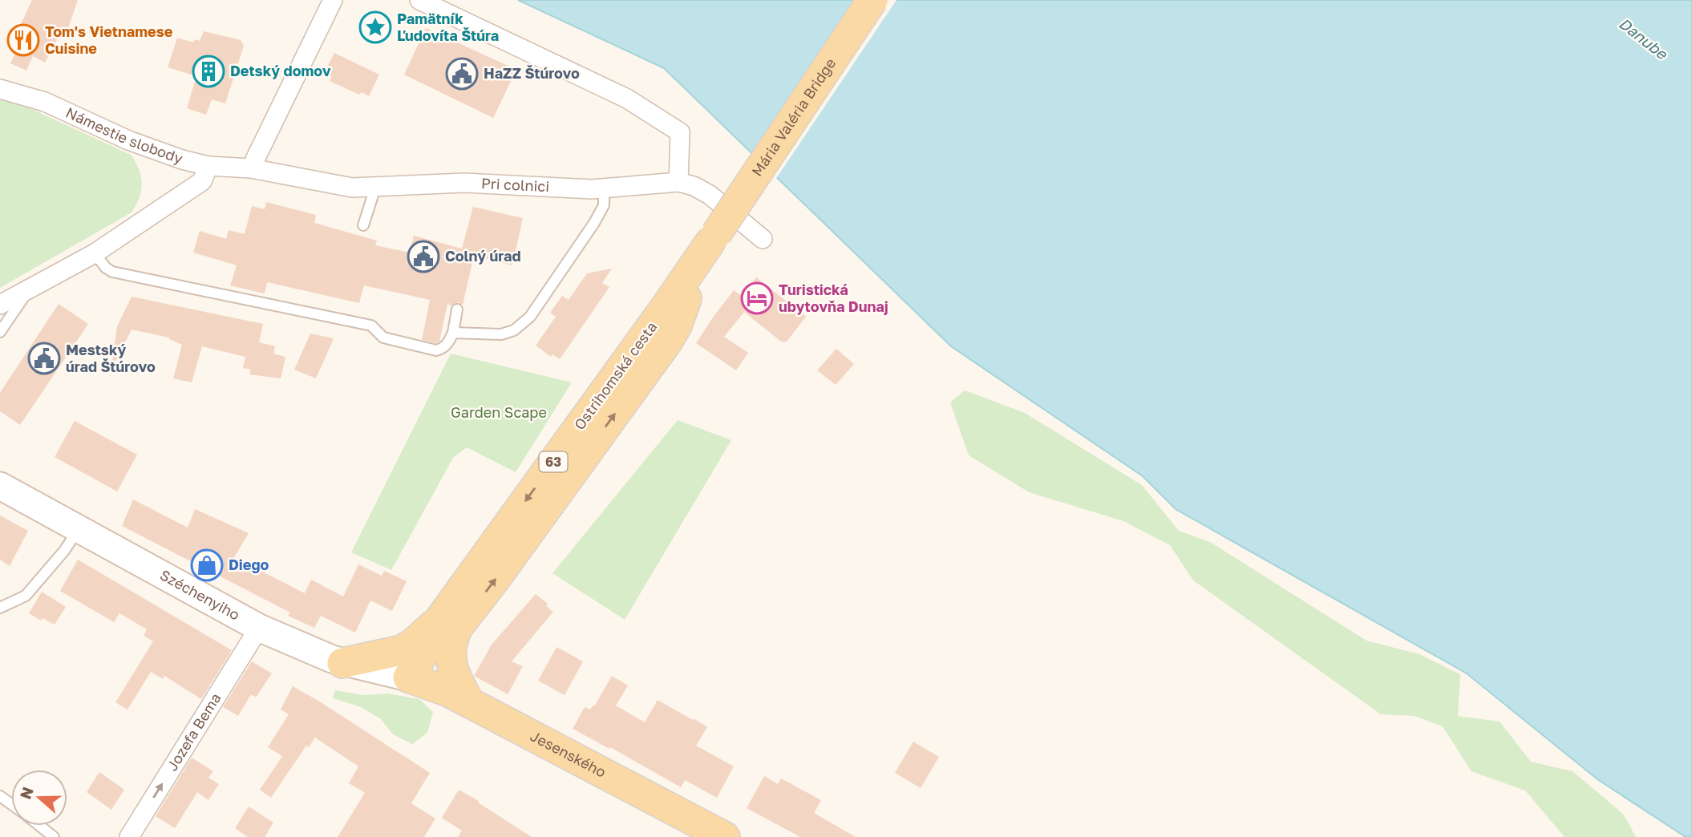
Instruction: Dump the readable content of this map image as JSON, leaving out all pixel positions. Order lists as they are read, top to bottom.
{
  "streets": {
    "main road": [
      "Mária Valéria Bridge",
      "Ostrihomská cesta",
      "63",
      "Jesenského"
    ],
    "street": [
      "Námestie slobody",
      "Pri colnici",
      "Széchenyiho",
      "Jozefa Bema"
    ]
  },
  "crossings": [
    ["Mária Valéria Bridge", "Ostrihomská cesta"],
    ["Námestie slobody", "Pri colnici"],
    ["Ostrihomská cesta", "63"],
    ["63", "Széchenyiho"],
    ["63", "Jesenského"],
    ["Széchenyiho", "Jozefa Bema"],
    ["Széchenyiho", "Jesenského"]
  ],
  "one_way": ["Jozefa Bema"],
  "water": ["Danube"],
  "parks": ["Garden Scape"],
  "places": {
    "place": ["Pamätník Ľudovíta Štúra"],
    "restaurant": ["Tom's Vietnamese Cuisine"],
    "building": ["Detský domov"],
    "public building": ["HaZZ Štúrovo", "Colný úrad", "Mestský úrad Štúrovo"],
    "hotel": ["Turistická ubytovňa Dunaj"],
    "shop": ["Diego"]
  },
  "north": "left"
}
